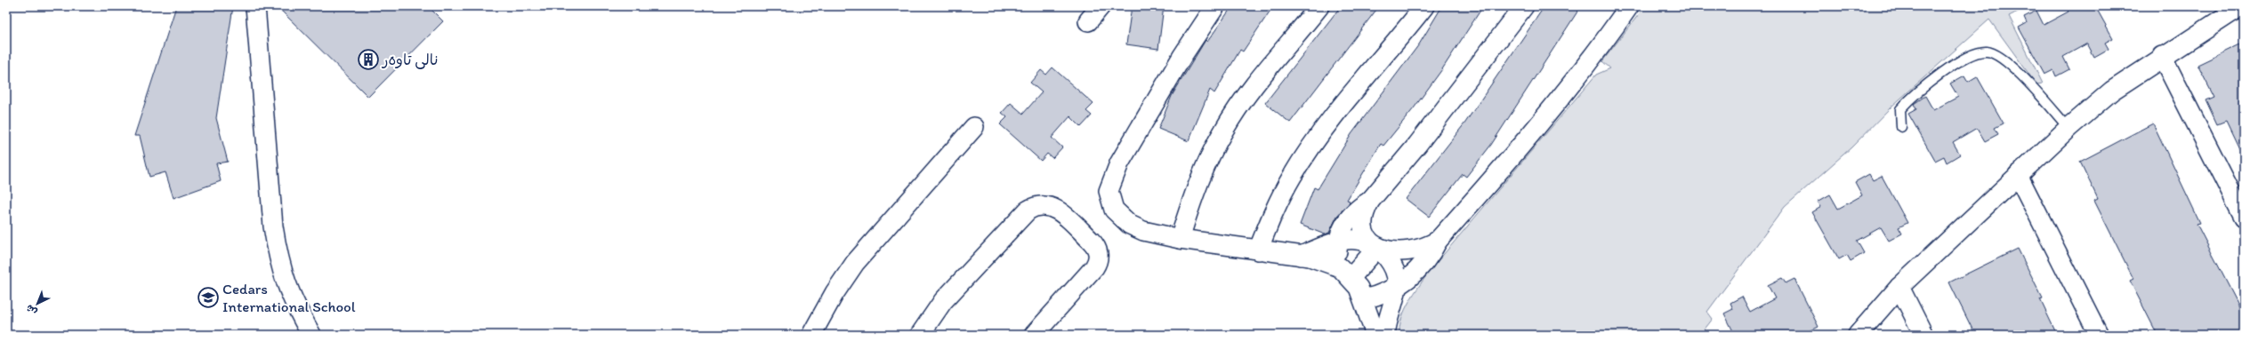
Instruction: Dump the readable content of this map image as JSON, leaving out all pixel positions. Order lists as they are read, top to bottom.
{
  "places": {
    "building": ["نالی تاوەر"],
    "school or university": ["Cedars International School"]
  },
  "north": "bottom left"
}
